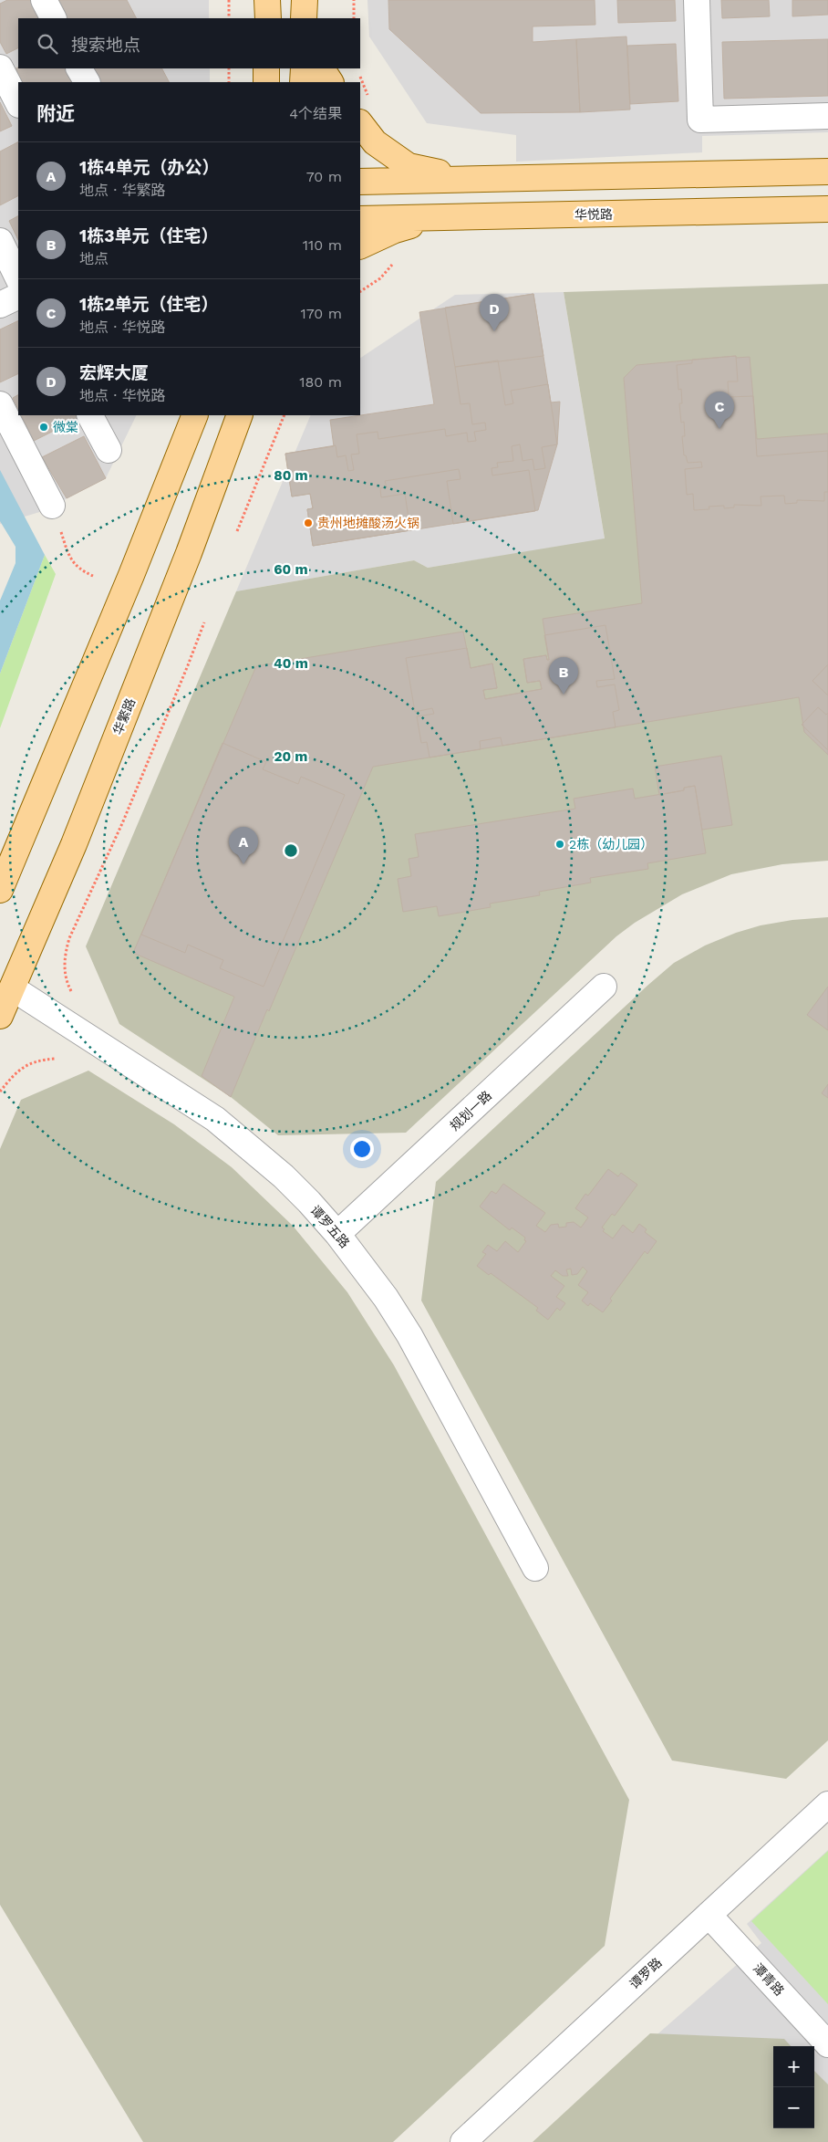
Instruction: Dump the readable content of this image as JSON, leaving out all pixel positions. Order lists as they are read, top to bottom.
{
  "streets": {
    "main road": ["华悦路", "华繁路"],
    "street": [
      "规划一路",
      "谭罗五路",
      "谭罗路",
      "潭青路"
    ]
  },
  "crossings": [
    ["华繁路", "谭罗五路"],
    ["规划一路", "谭罗五路"],
    ["谭罗路", "潭青路"]
  ],
  "places": ["微棠", "贵州地摊酸汤火锅", "2栋（幼儿园）"],
  "page": {
    "search": "搜索地点",
    "heading": ["附近", "4个结果"],
    "list": [
      {
        "mark": "A",
        "name": "1栋4单元（办公）",
        "note": "地点 · 华繁路",
        "value": "70 m"
      },
      {
        "mark": "B",
        "name": "1栋3单元（住宅）",
        "note": "地点",
        "value": "110 m"
      },
      {
        "mark": "C",
        "name": "1栋2单元（住宅）",
        "note": "地点 · 华悦路",
        "value": "170 m"
      },
      {
        "mark": "D",
        "name": "宏辉大厦",
        "note": "地点 · 华悦路",
        "value": "180 m"
      }
    ],
    "pins": [
      "D",
      "C",
      "B",
      "A"
    ],
    "map_buttons": ["+", "−"]
  },
  "rings": [
    "80 m",
    "60 m",
    "40 m",
    "20 m"
  ]
}
